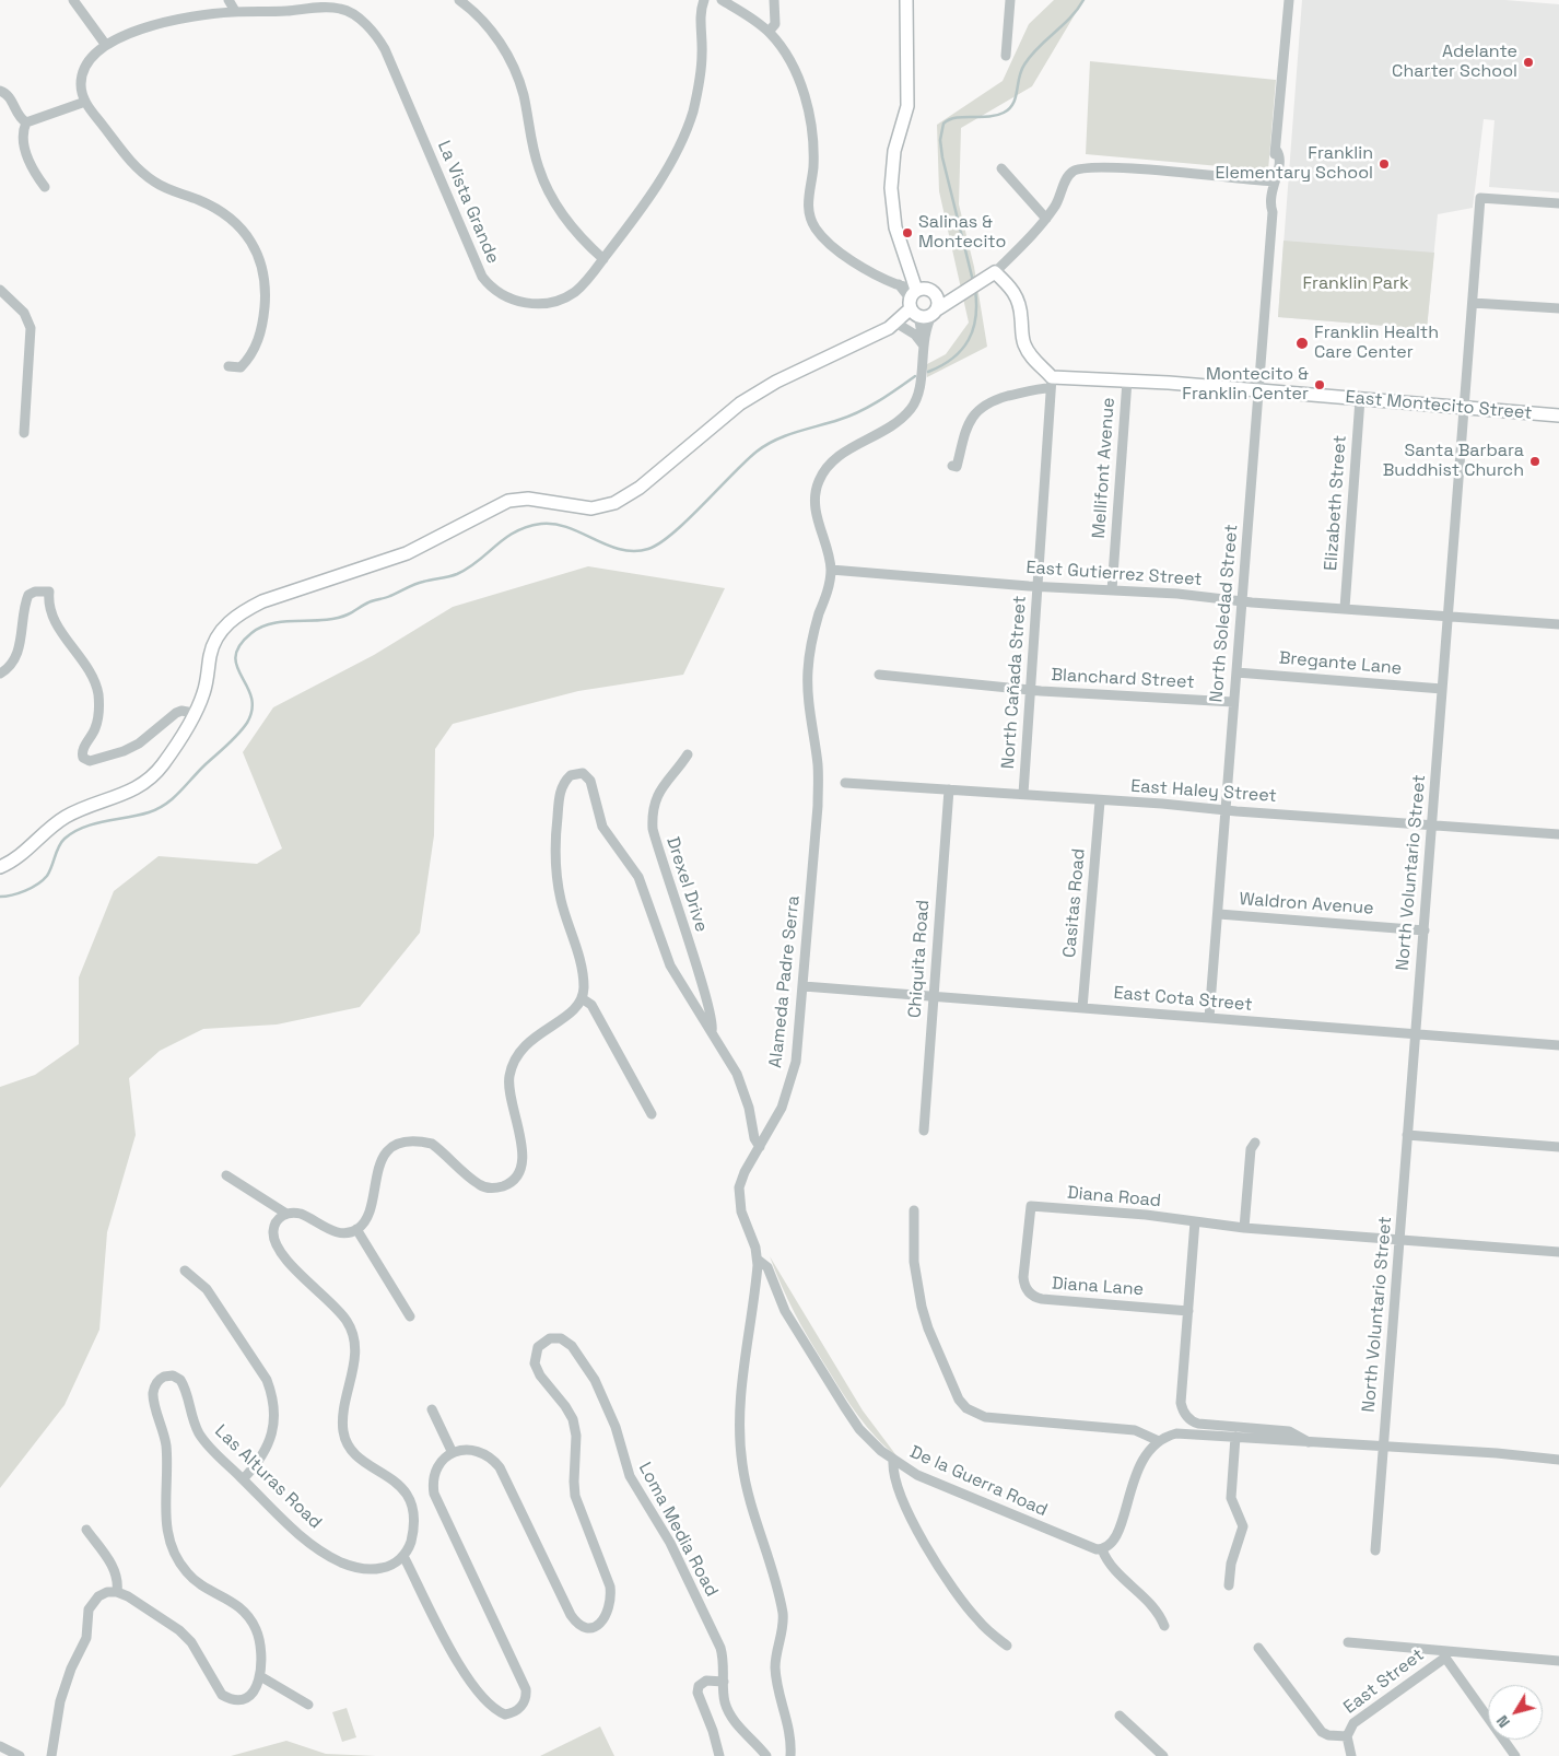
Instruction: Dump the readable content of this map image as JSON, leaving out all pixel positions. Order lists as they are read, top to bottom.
{
  "streets": {
    "main road": ["East Montecito Street"],
    "street": [
      "La Vista Grande",
      "Mellifont Avenue",
      "Elizabeth Street",
      "East Gutierrez Street",
      "North Soledad Street",
      "Bregante Lane",
      "Blanchard Street",
      "North Cañada Street",
      "East Haley Street",
      "North Voluntario Street",
      "Drexel Drive",
      "Casitas Road",
      "Waldron Avenue",
      "Chiquita Road",
      "Alameda Padre Serra",
      "East Cota Street",
      "Diana Road",
      "Diana Lane",
      "Las Alturas Road",
      "De la Guerra Road",
      "Loma Media Road",
      "East Street"
    ]
  },
  "crossings": [
    ["East Montecito Street", "Mellifont Avenue"],
    ["East Montecito Street", "Elizabeth Street"],
    ["East Montecito Street", "North Soledad Street"],
    ["East Montecito Street", "North Cañada Street"],
    ["East Montecito Street", "North Voluntario Street"],
    ["Mellifont Avenue", "East Gutierrez Street"],
    ["Elizabeth Street", "East Gutierrez Street"],
    ["East Gutierrez Street", "North Soledad Street"],
    ["East Gutierrez Street", "North Cañada Street"],
    ["East Gutierrez Street", "North Voluntario Street"],
    ["East Gutierrez Street", "Alameda Padre Serra"],
    ["North Soledad Street", "Bregante Lane"],
    ["North Soledad Street", "Blanchard Street"],
    ["North Soledad Street", "East Haley Street"],
    ["North Soledad Street", "Waldron Avenue"],
    ["North Soledad Street", "East Cota Street"],
    ["Bregante Lane", "North Voluntario Street"],
    ["Blanchard Street", "North Cañada Street"],
    ["North Cañada Street", "East Haley Street"],
    ["East Haley Street", "North Voluntario Street"],
    ["East Haley Street", "Casitas Road"],
    ["East Haley Street", "Chiquita Road"],
    ["North Voluntario Street", "Waldron Avenue"],
    ["North Voluntario Street", "East Cota Street"],
    ["North Voluntario Street", "Diana Road"],
    ["Casitas Road", "East Cota Street"],
    ["Chiquita Road", "East Cota Street"],
    ["Alameda Padre Serra", "East Cota Street"],
    ["Alameda Padre Serra", "De la Guerra Road"],
    ["Diana Road", "Diana Lane"]
  ],
  "parks": ["Franklin Park"],
  "places": [
    "Adelante Charter School",
    "Franklin Elementary School",
    "Salinas & Montecito",
    "Franklin Health Care Center",
    "Montecito & Franklin Center",
    "Santa Barbara Buddhist Church"
  ],
  "north": "bottom left"
}
